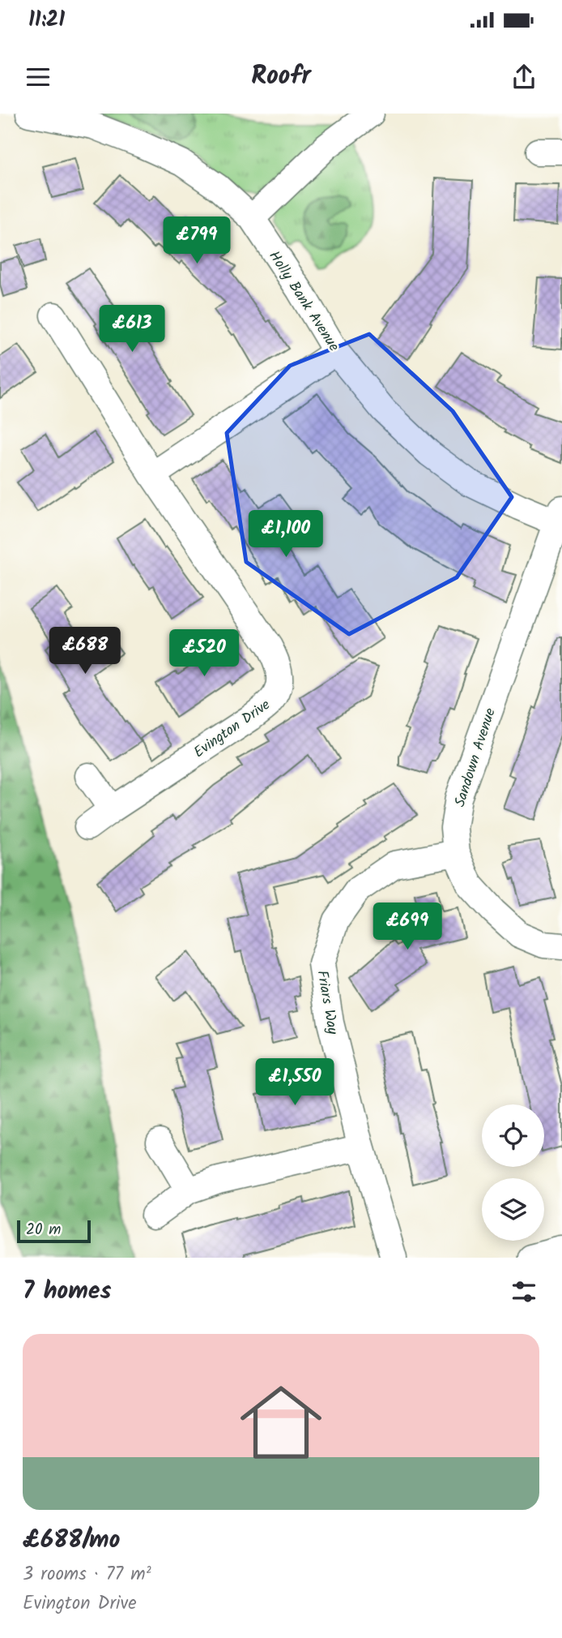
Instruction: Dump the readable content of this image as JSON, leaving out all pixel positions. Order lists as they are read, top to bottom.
{
  "streets": {
    "street": [
      "Holly Bank Avenue",
      "Evington Drive",
      "Sandown Avenue",
      "Friars Way"
    ]
  },
  "crossings": [
    ["Holly Bank Avenue", "Sandown Avenue"],
    ["Sandown Avenue", "Friars Way"]
  ],
  "scale_bar": "20 m",
  "page": {
    "status": "11:21",
    "header": "Roofr",
    "price": [
      "£799",
      "£613",
      "£1,100",
      "£688",
      "£520",
      "£699",
      "£1,550"
    ],
    "scale": "20 m",
    "heading": "7 homes",
    "list": [
      {
        "name": "£688/mo",
        "note": "3 rooms · 77 m² · Evington Drive"
      }
    ]
  }
}
